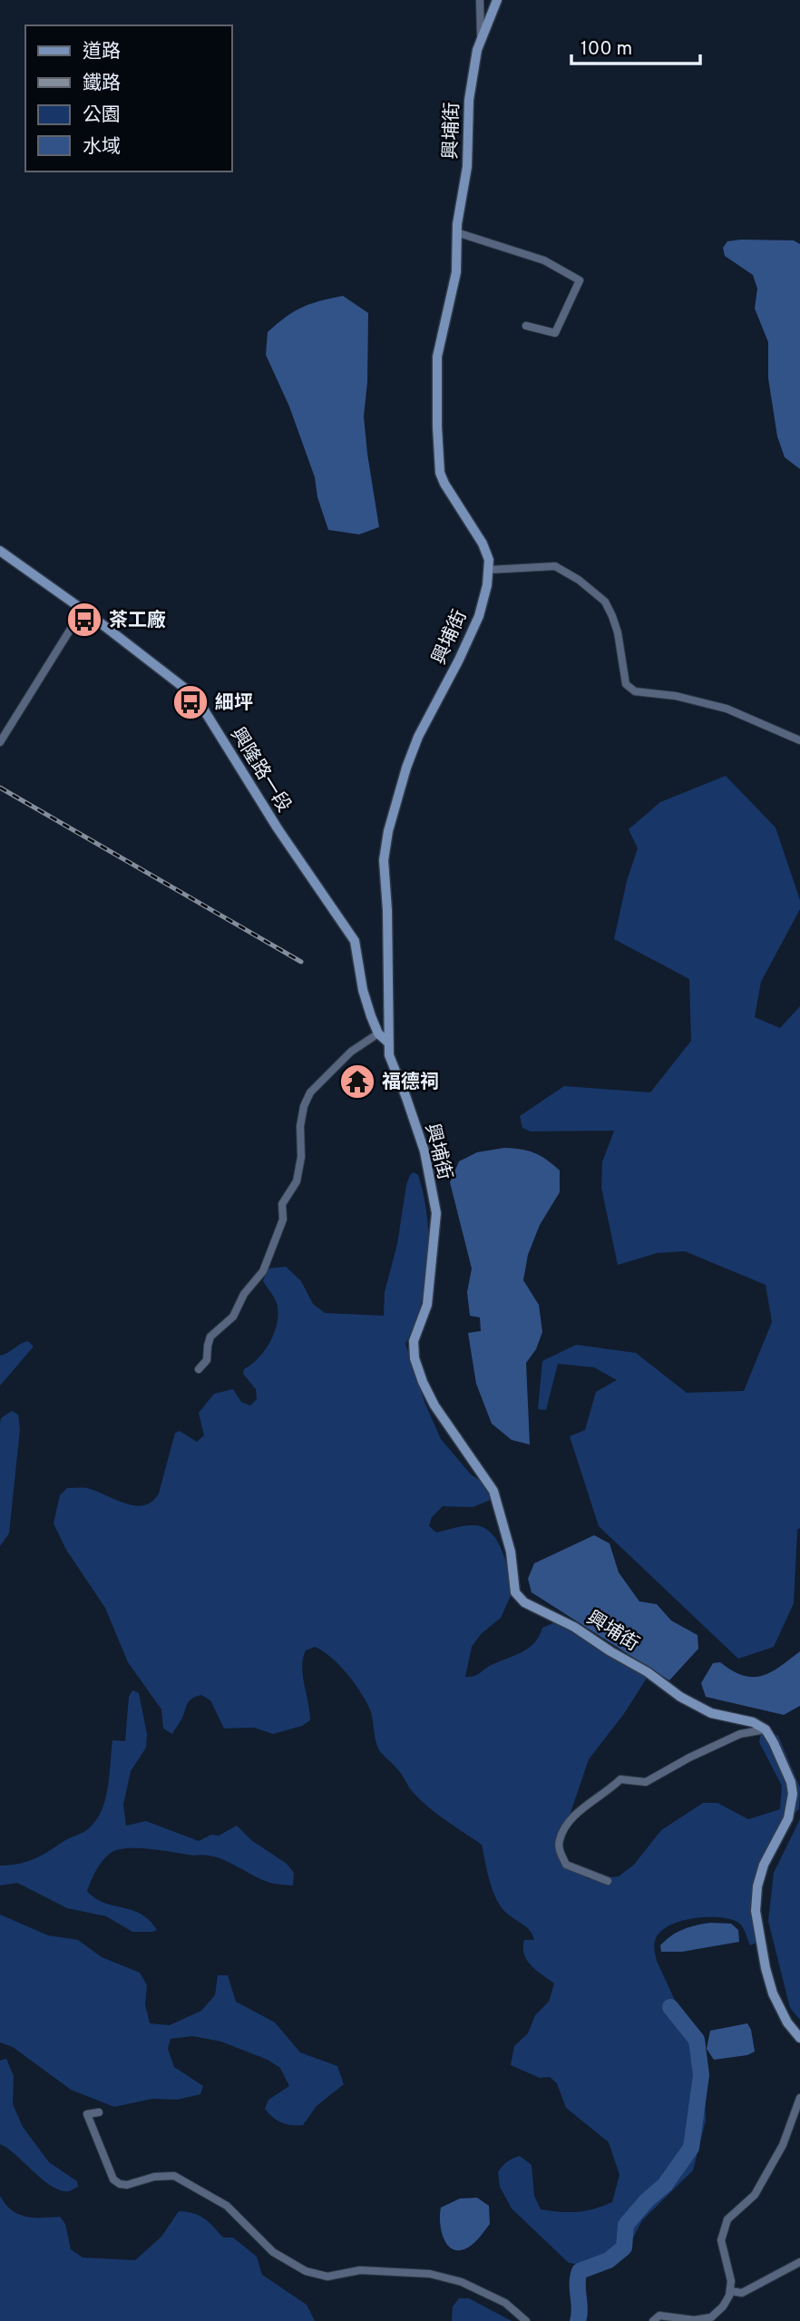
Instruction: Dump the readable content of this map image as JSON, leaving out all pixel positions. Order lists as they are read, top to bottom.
{
  "streets": {
    "street": ["興埔街", "興隆路一段"]
  },
  "crossings": [
    ["興埔街", "興隆路一段"]
  ],
  "places": {
    "bus stop": ["茶工廠", "細坪"],
    "temple": ["福德祠"]
  },
  "legend": [
    "道路",
    "鐵路",
    "公園",
    "水域"
  ],
  "scale_bar": "100 m"
}
